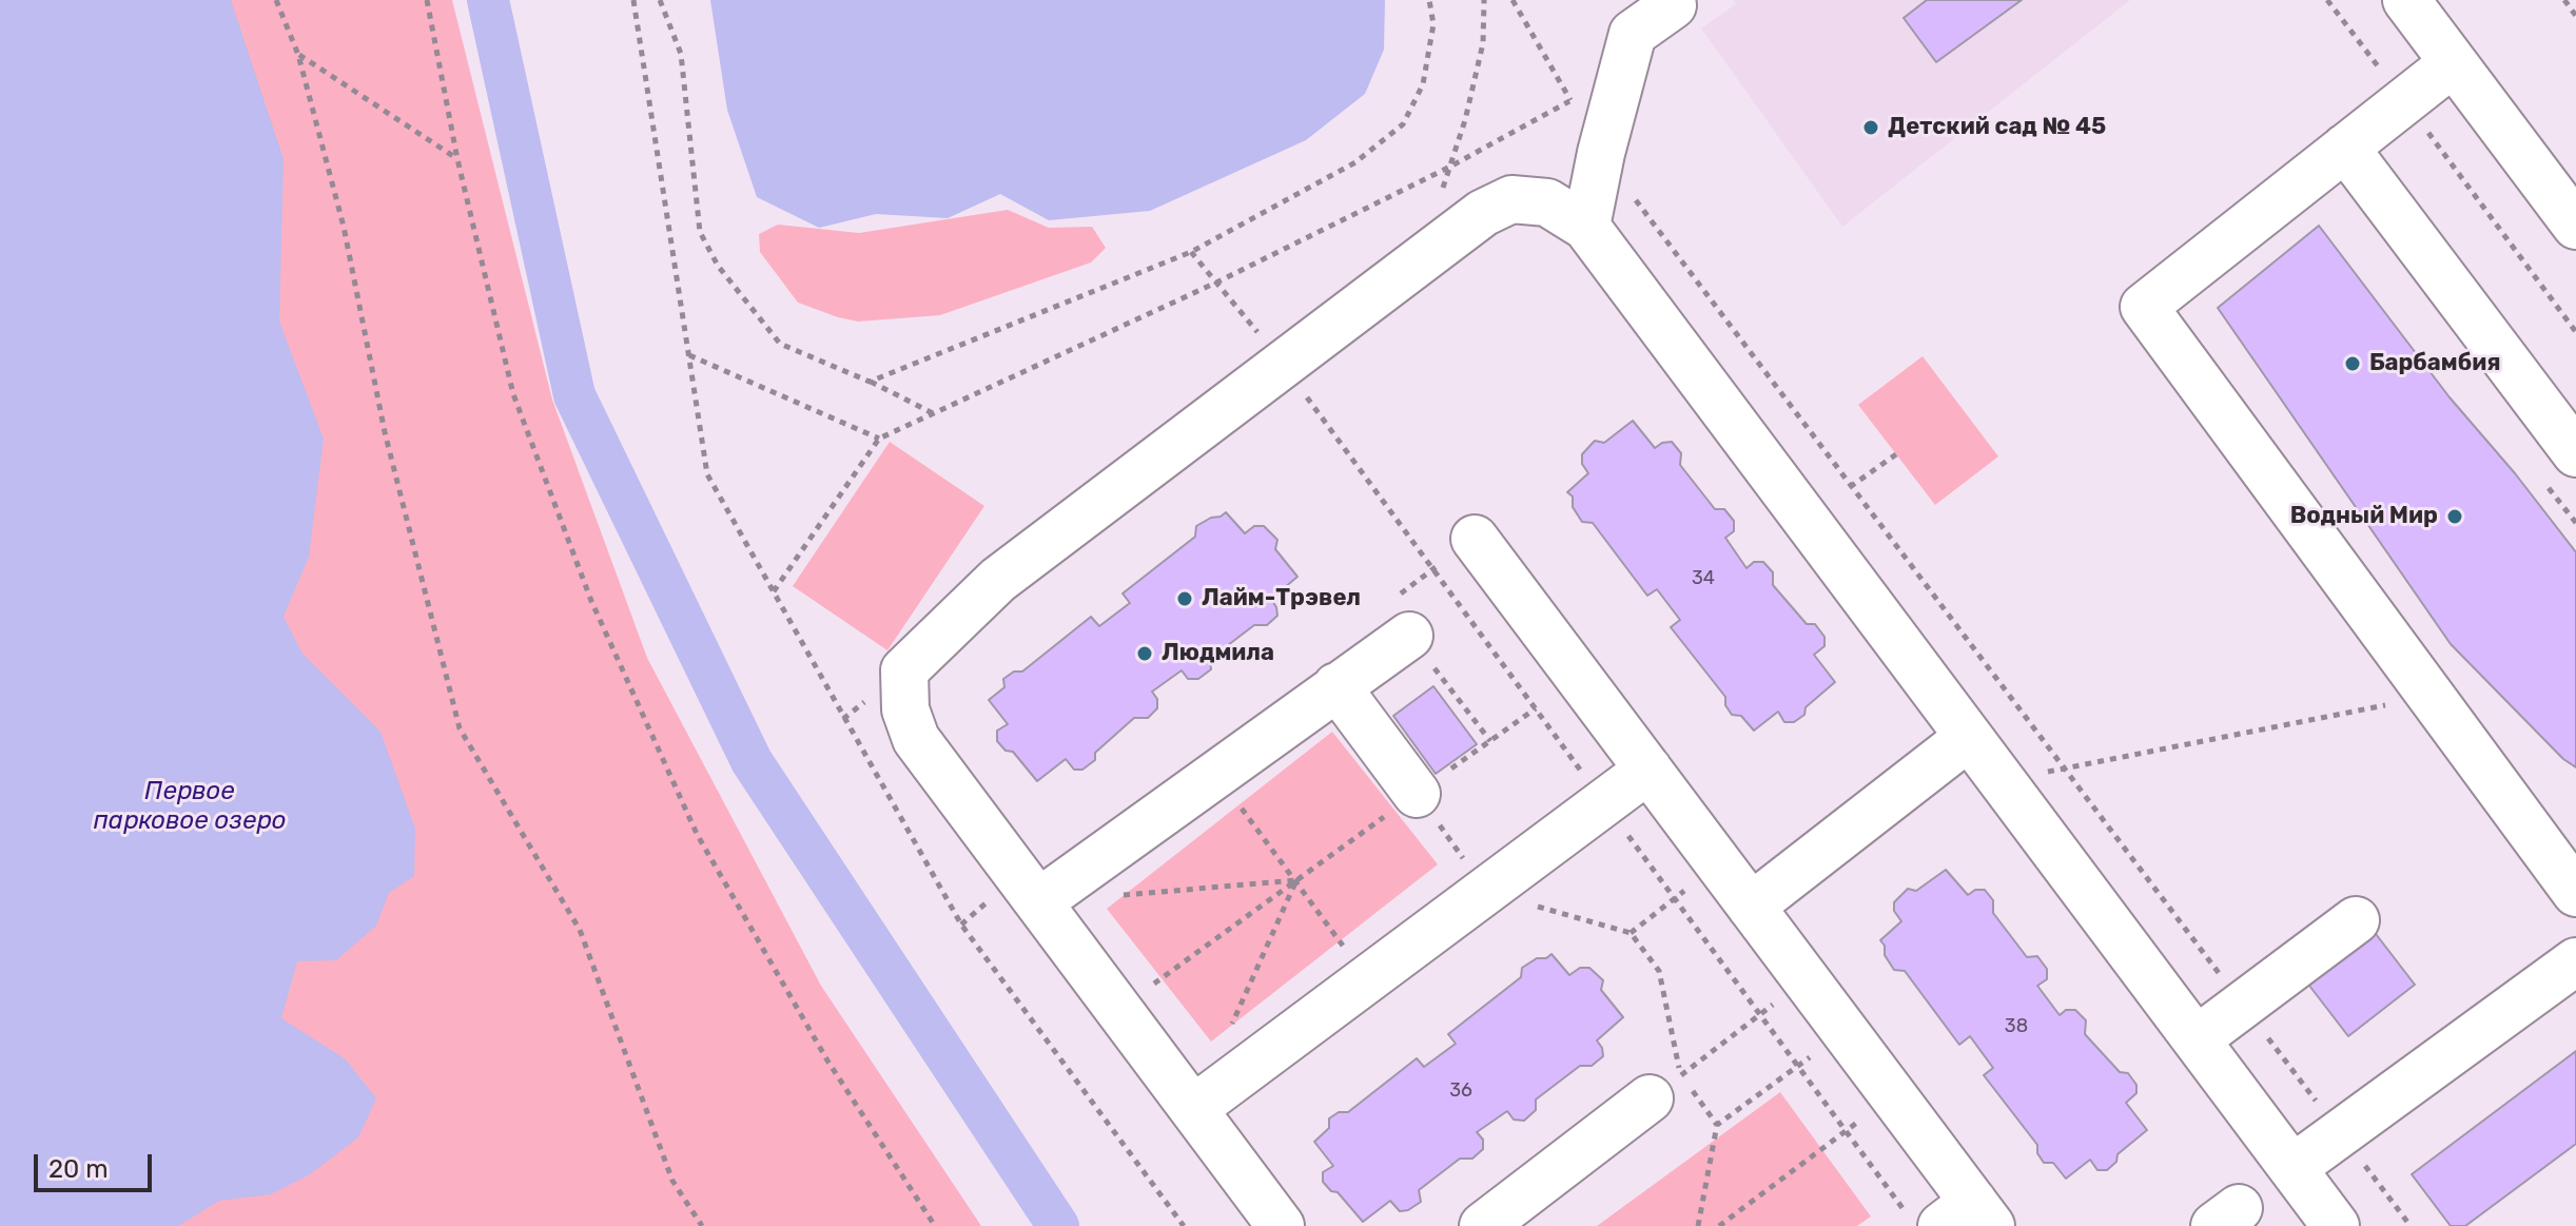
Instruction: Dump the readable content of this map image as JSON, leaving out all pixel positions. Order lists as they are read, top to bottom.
{
  "water": ["Первое парковое озеро"],
  "places": [
    "Детский сад № 45",
    "Барбамбия",
    "Водный Мир",
    "Лайм-Трэвел",
    "Людмила"
  ],
  "house_numbers": ["34", "38", "36"],
  "scale_bar": "20 m"
}
